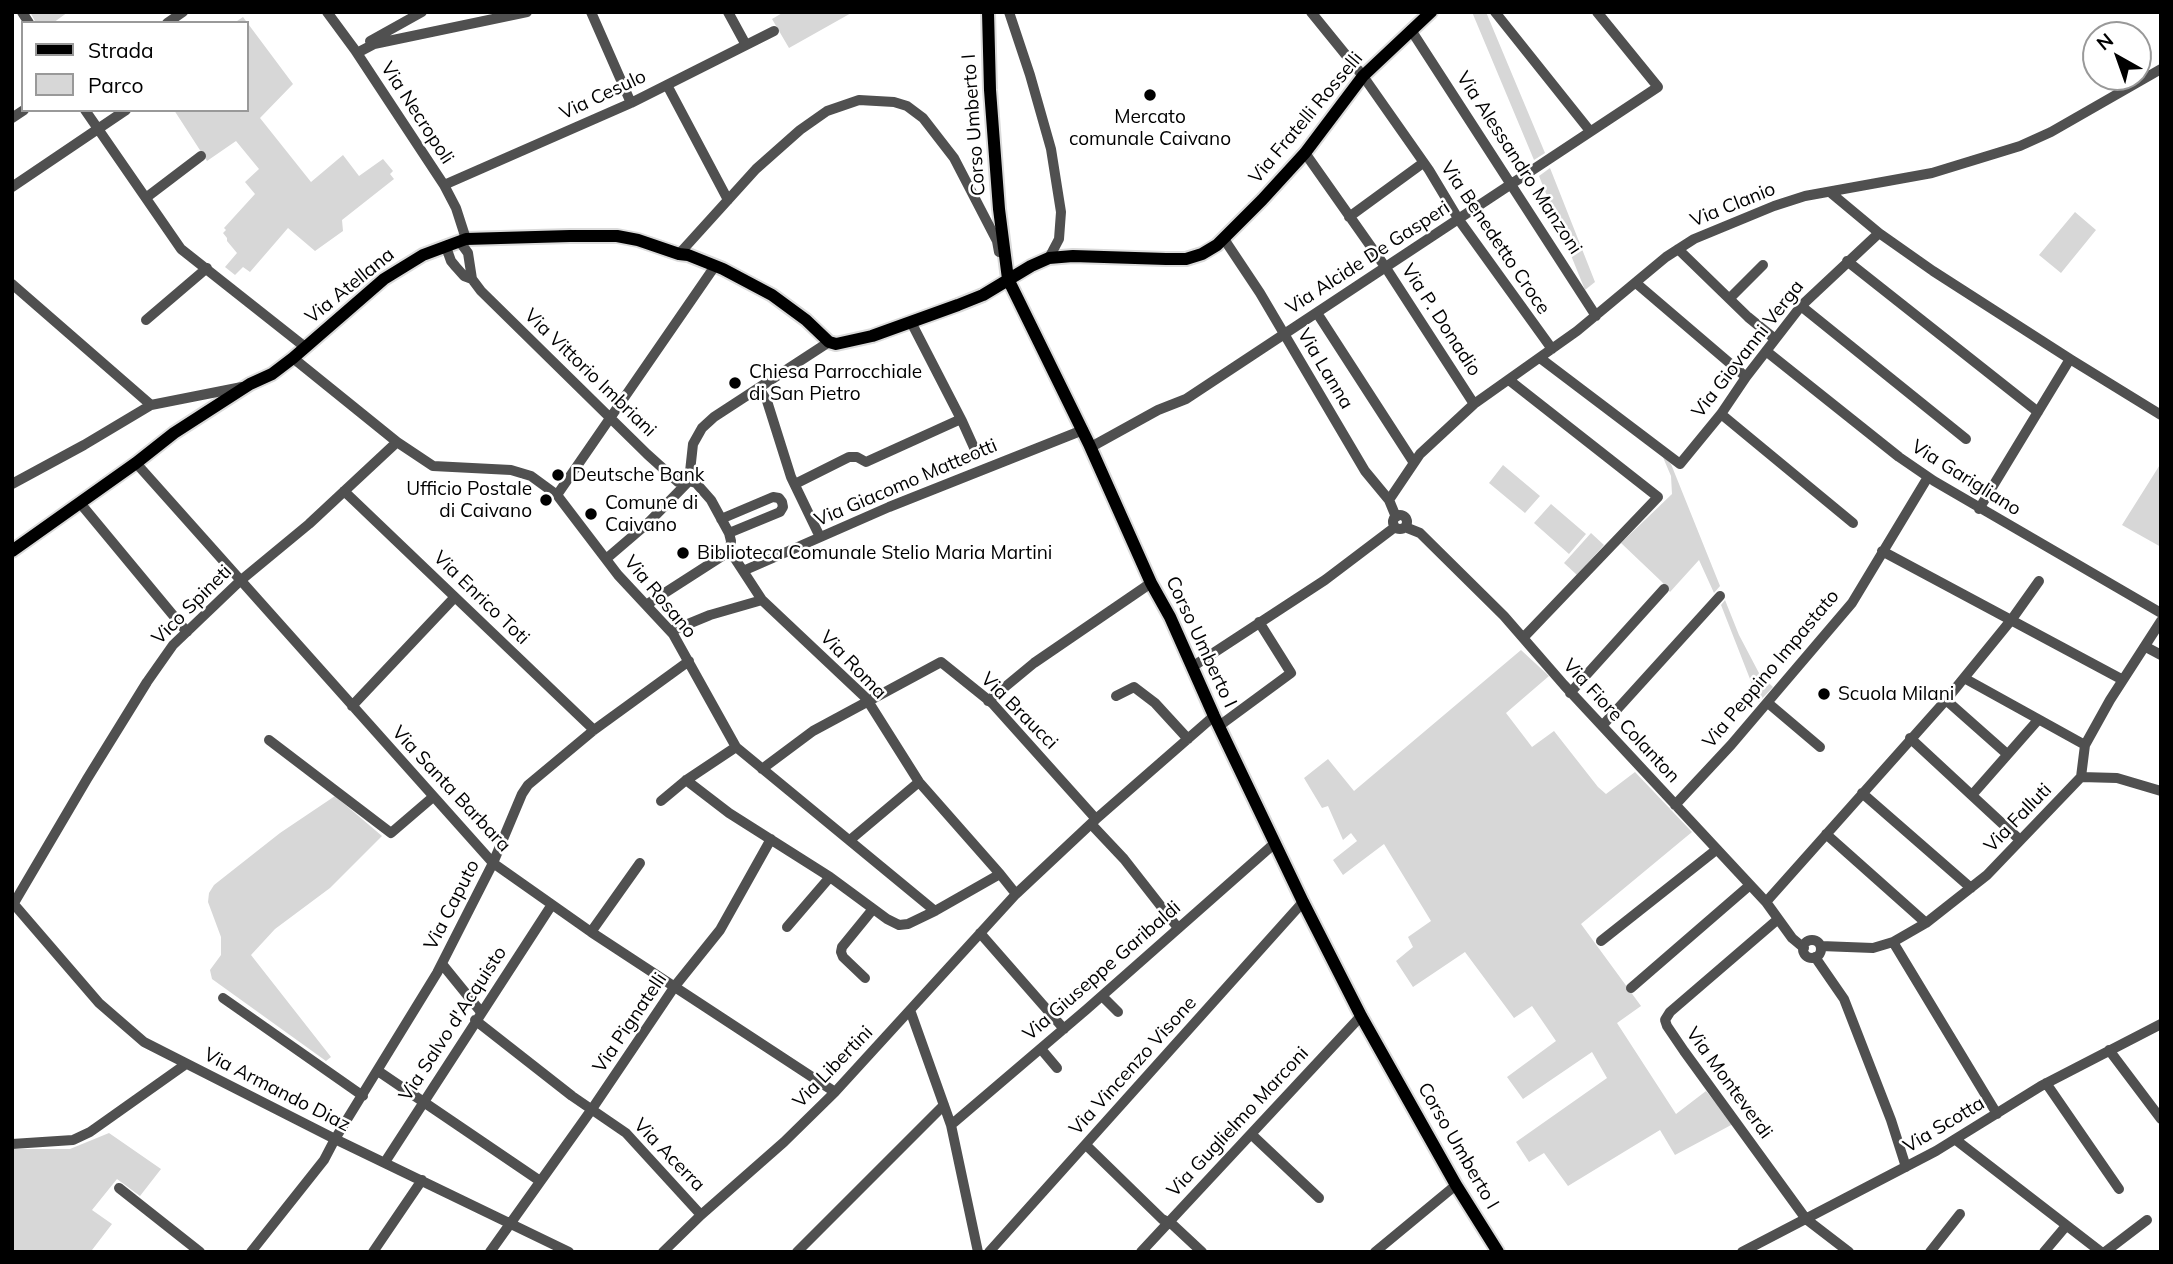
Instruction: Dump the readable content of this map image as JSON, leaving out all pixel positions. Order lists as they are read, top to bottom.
{
  "streets": {
    "main road": ["Via Fratelli Rosselli", "Corso Umberto I", "Via Atellana"],
    "street": [
      "Via Cesulo",
      "Via Necropoli",
      "Via Alessandro Manzoni",
      "Via Clanio",
      "Via Benedetto Croce",
      "Via Alcide De Gasperi",
      "Via P. Donadio",
      "Via Giovanni Verga",
      "Via Lanna",
      "Via Vittorio Imbriani",
      "Via Garigliano",
      "Via Giacomo Matteotti",
      "Via Rosano",
      "Via Enrico Toti",
      "Vico Spineti",
      "Via Roma",
      "Via Peppino Impastato",
      "Via Braucci",
      "Via Fiore Colanton",
      "Via Santa Barbara",
      "Via Falluti",
      "Via Caputo",
      "Via Giuseppe Garibaldi",
      "Via Pignatelli",
      "Via Salvo d'Acquisto",
      "Via Vincenzo Visone",
      "Via Libertini",
      "Via Monteverdi",
      "Via Armando Diaz",
      "Via Guglielmo Marconi",
      "Via Scotta",
      "Via Acerra"
    ]
  },
  "crossings": [
    ["Via Cesulo", "Via Necropoli"],
    ["Via Necropoli", "Via Atellana"],
    ["Via Necropoli", "Via Vittorio Imbriani"],
    ["Via Fratelli Rosselli", "Corso Umberto I"],
    ["Via Fratelli Rosselli", "Via Alessandro Manzoni"],
    ["Via Fratelli Rosselli", "Via Benedetto Croce"],
    ["Via Fratelli Rosselli", "Via Atellana"],
    ["Via Fratelli Rosselli", "Via P. Donadio"],
    ["Via Fratelli Rosselli", "Via Lanna"],
    ["Corso Umberto I", "Via Alcide De Gasperi"],
    ["Corso Umberto I", "Via Giacomo Matteotti"],
    ["Corso Umberto I", "Via Giuseppe Garibaldi"],
    ["Corso Umberto I", "Via Vincenzo Visone"],
    ["Corso Umberto I", "Via Libertini"],
    ["Corso Umberto I", "Via Guglielmo Marconi"],
    ["Via Alessandro Manzoni", "Via Clanio"],
    ["Via Alessandro Manzoni", "Via Alcide De Gasperi"],
    ["Via Clanio", "Via Benedetto Croce"],
    ["Via Clanio", "Via P. Donadio"],
    ["Via Clanio", "Via Giovanni Verga"],
    ["Via Clanio", "Via Lanna"],
    ["Via Benedetto Croce", "Via Alcide De Gasperi"],
    ["Via Alcide De Gasperi", "Via P. Donadio"],
    ["Via Alcide De Gasperi", "Via Lanna"],
    ["Via Atellana", "Via Vittorio Imbriani"],
    ["Via Atellana", "Via Rosano"],
    ["Via Atellana", "Via Santa Barbara"],
    ["Via Giovanni Verga", "Via Garigliano"],
    ["Via Lanna", "Via Fiore Colanton"],
    ["Via Vittorio Imbriani", "Via Roma"],
    ["Via Garigliano", "Via Peppino Impastato"],
    ["Via Giacomo Matteotti", "Via Roma"],
    ["Via Rosano", "Vico Spineti"],
    ["Via Rosano", "Via Caputo"],
    ["Via Enrico Toti", "Vico Spineti"],
    ["Via Enrico Toti", "Via Caputo"],
    ["Vico Spineti", "Via Santa Barbara"],
    ["Vico Spineti", "Via Armando Diaz"],
    ["Via Roma", "Via Braucci"],
    ["Via Roma", "Via Libertini"],
    ["Via Peppino Impastato", "Via Fiore Colanton"],
    ["Via Braucci", "Via Giuseppe Garibaldi"],
    ["Via Braucci", "Via Libertini"],
    ["Via Fiore Colanton", "Via Falluti"],
    ["Via Fiore Colanton", "Via Monteverdi"],
    ["Via Santa Barbara", "Via Caputo"],
    ["Via Santa Barbara", "Via Pignatelli"],
    ["Via Santa Barbara", "Via Salvo d'Acquisto"],
    ["Via Santa Barbara", "Via Libertini"],
    ["Via Caputo", "Via Armando Diaz"],
    ["Via Caputo", "Via Acerra"],
    ["Via Pignatelli", "Via Armando Diaz"],
    ["Via Pignatelli", "Via Acerra"],
    ["Via Salvo d'Acquisto", "Via Armando Diaz"],
    ["Via Salvo d'Acquisto", "Via Acerra"],
    ["Via Libertini", "Via Acerra"],
    ["Via Monteverdi", "Via Scotta"]
  ],
  "places": [
    "Mercato comunale Caivano",
    "Chiesa Parrocchiale di San Pietro",
    "Deutsche Bank",
    "Ufficio Postale di Caivano",
    "Comune di Caivano",
    "Biblioteca Comunale Stelio Maria Martini",
    "Scuola Milani"
  ],
  "legend": ["Strada", "Parco"],
  "north": "top left"
}
